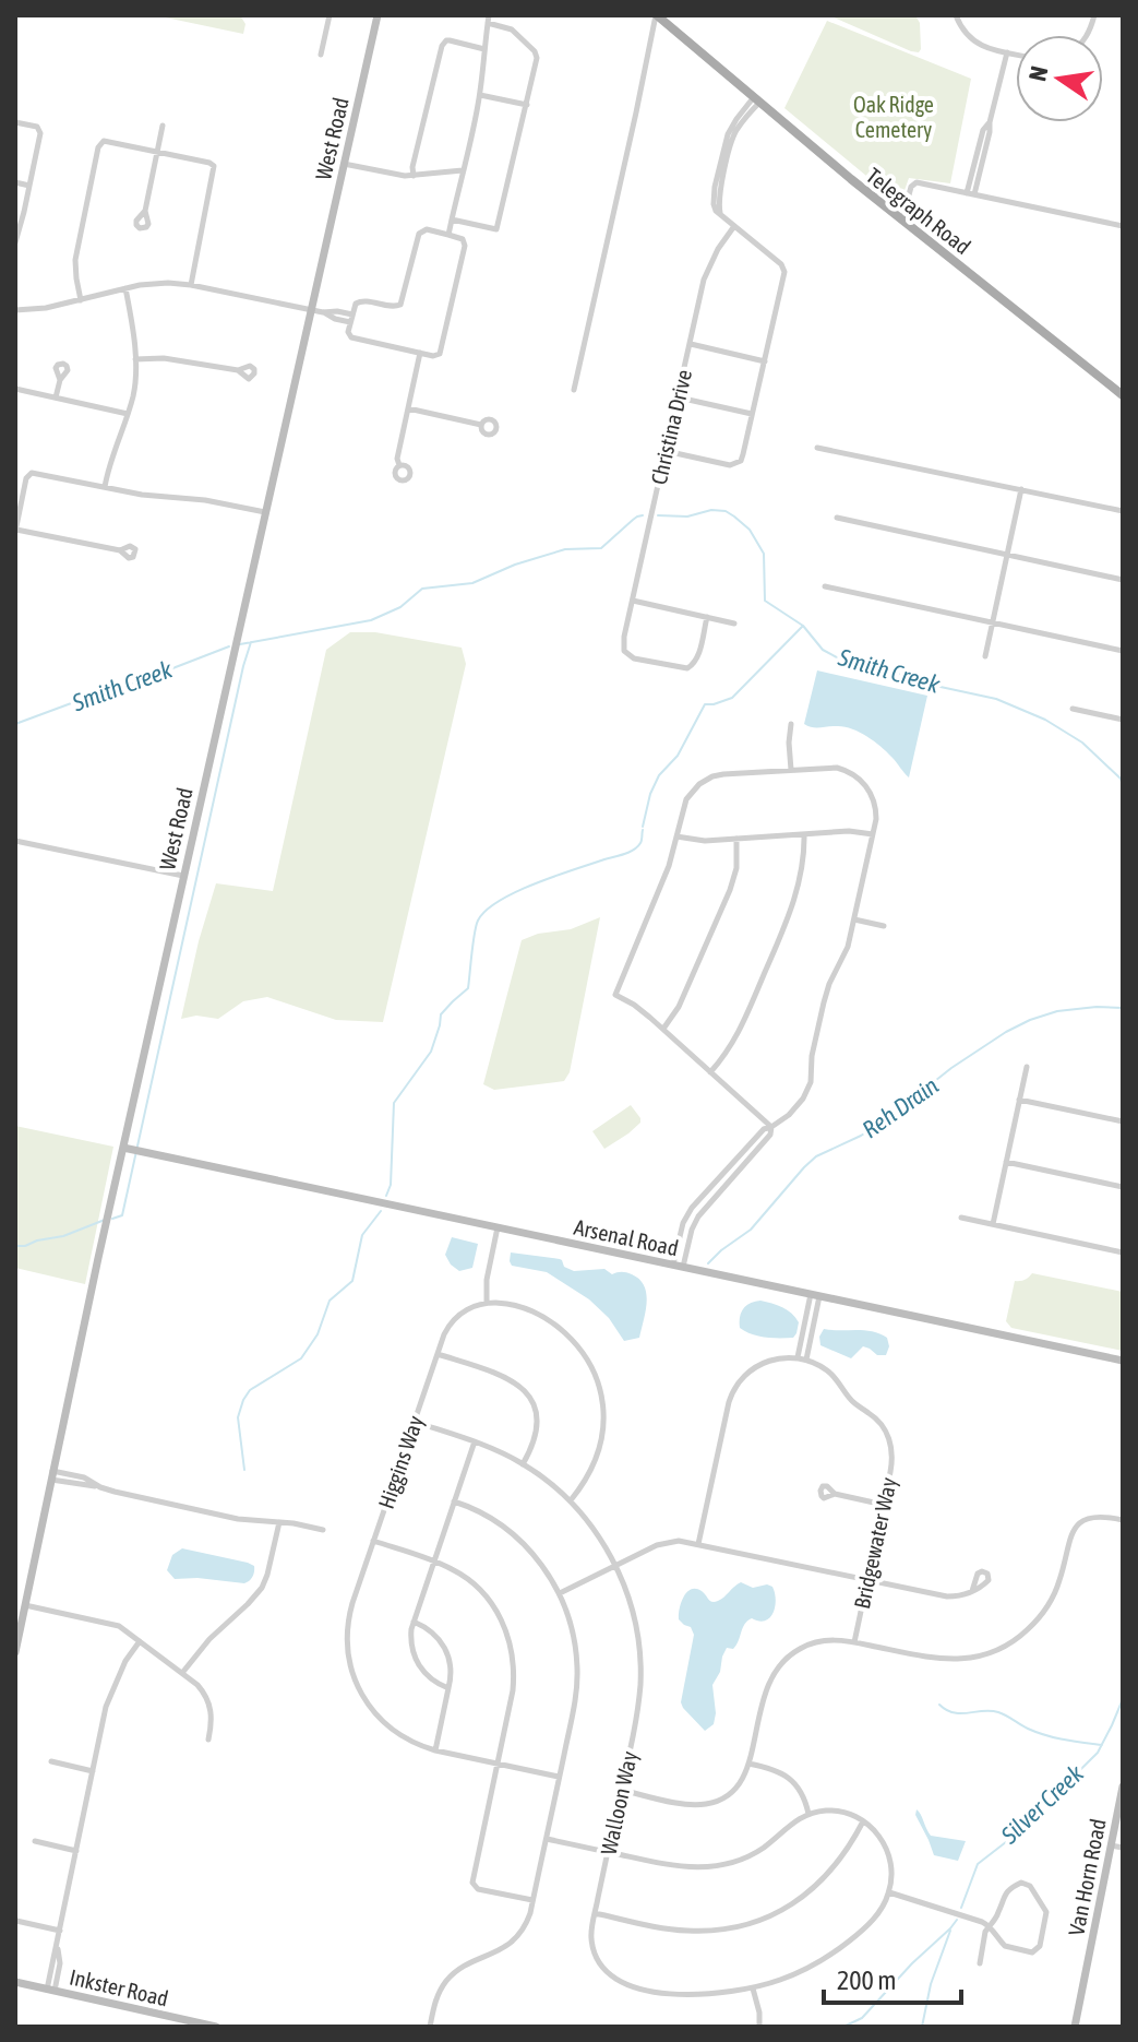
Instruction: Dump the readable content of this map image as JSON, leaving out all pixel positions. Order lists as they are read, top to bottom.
{
  "streets": {
    "main road": ["Telegraph Road"],
    "street": [
      "West Road",
      "Christina Drive",
      "Arsenal Road",
      "Higgins Way",
      "Bridgewater Way",
      "Walloon Way",
      "Van Horn Road",
      "Inkster Road"
    ]
  },
  "crossings": [
    ["West Road", "Arsenal Road"],
    ["Higgins Way", "Walloon Way"]
  ],
  "water": ["Smith Creek", "Reh Drain", "Silver Creek"],
  "parks": ["Oak Ridge Cemetery"],
  "scale_bar": "200 m",
  "north": "left"
}
